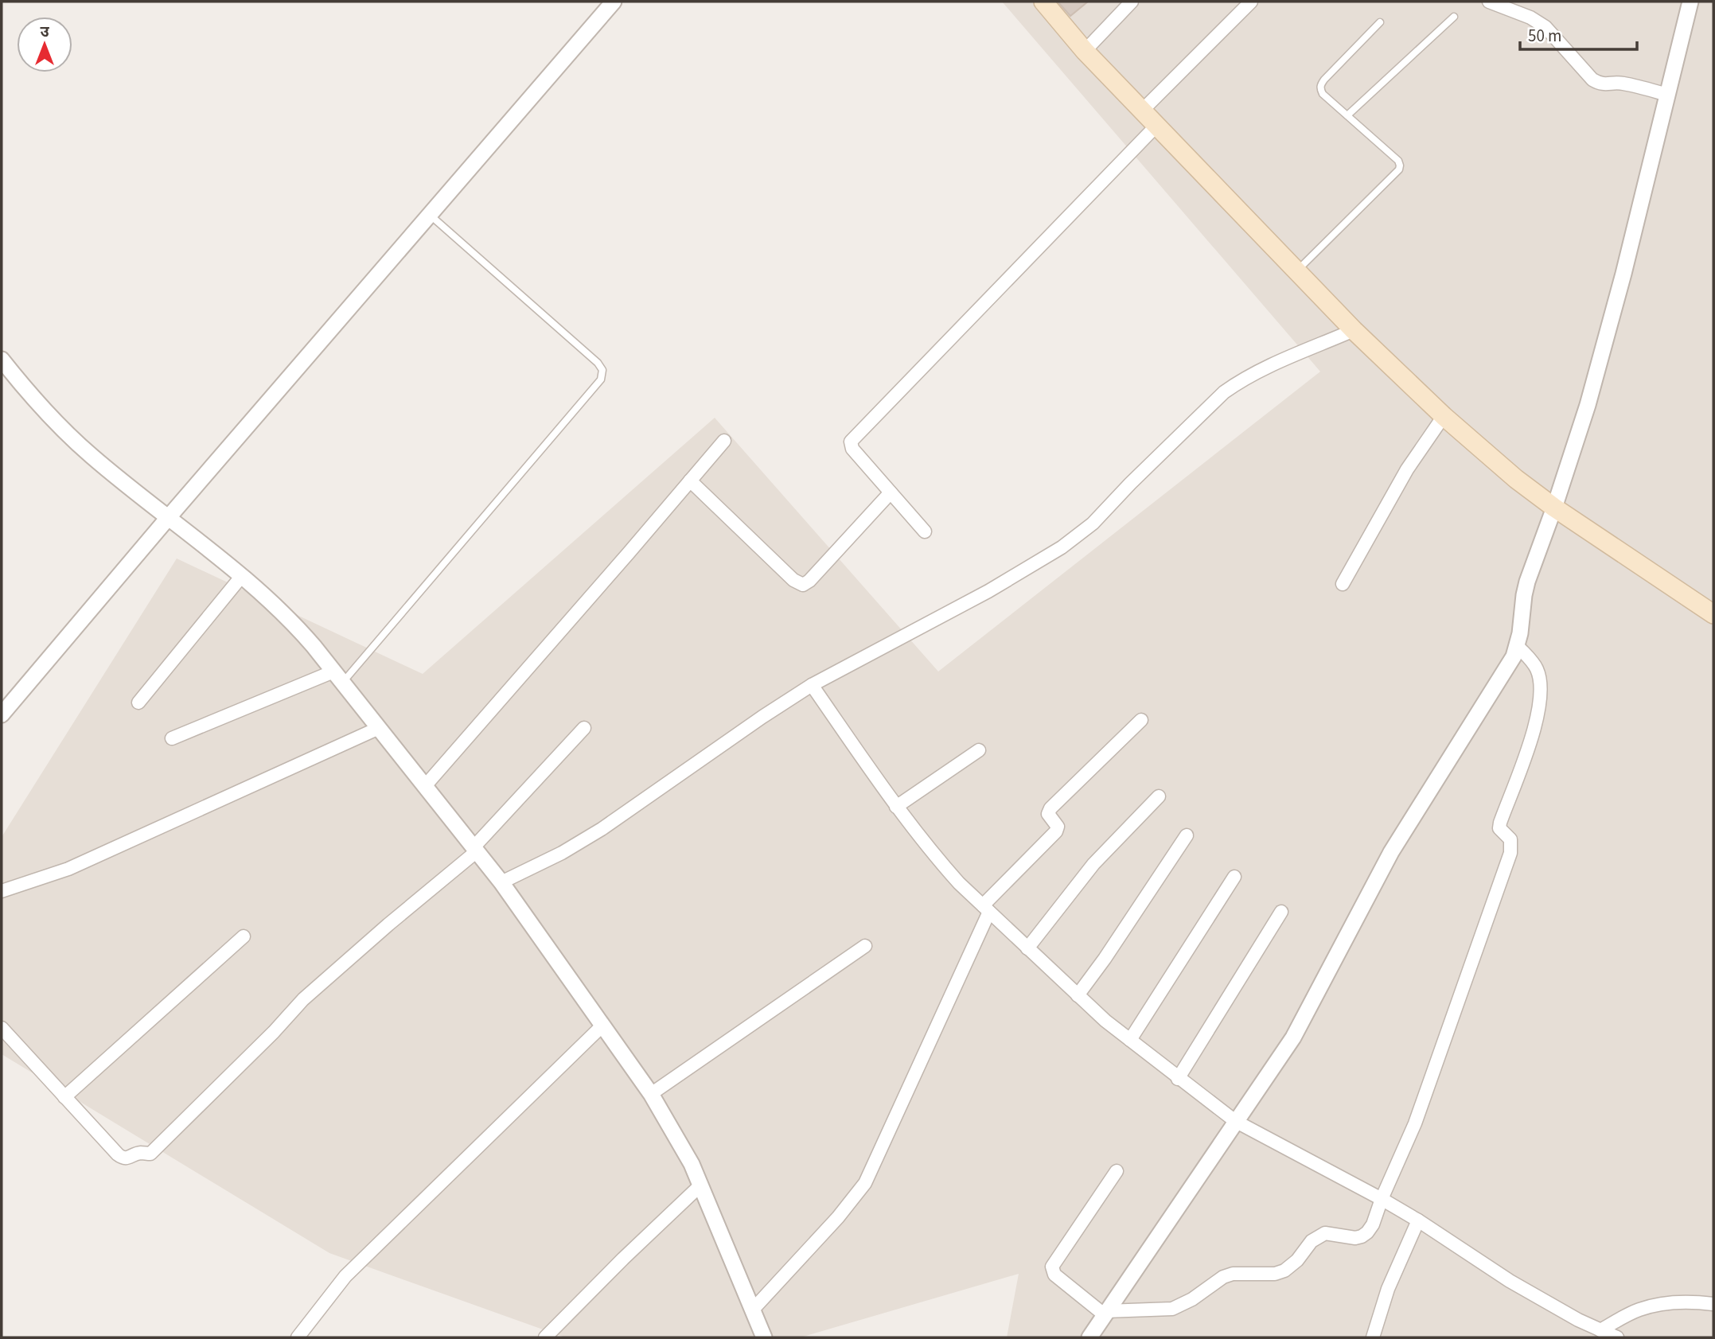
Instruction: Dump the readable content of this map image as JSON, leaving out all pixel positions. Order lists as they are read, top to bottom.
{
  "scale_bar": "50 m",
  "north": "top"
}
